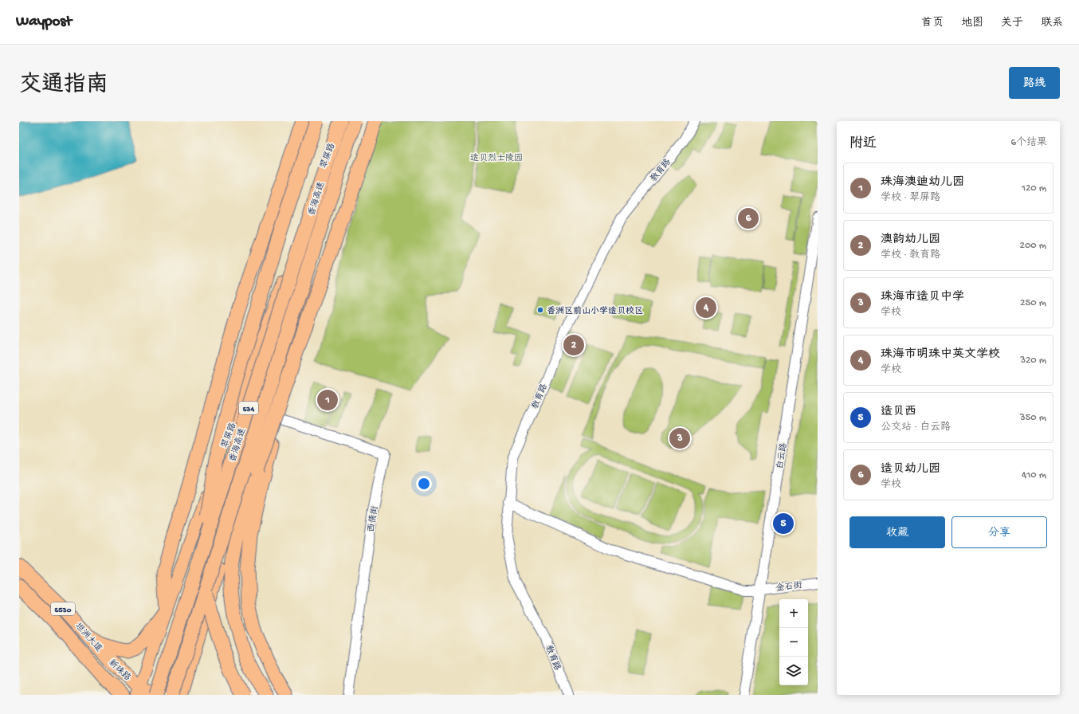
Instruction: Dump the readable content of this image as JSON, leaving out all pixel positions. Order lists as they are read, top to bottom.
{
  "streets": {
    "highway": [
      "香海高速",
      "S34",
      "S530",
      "坦洲大道",
      "新珠路"
    ],
    "main road": ["翠屏路"],
    "street": [
      "教育路",
      "白云路",
      "西倩街",
      "金石街"
    ]
  },
  "crossings": [
    ["翠屏路", "香海高速"],
    ["翠屏路", "新珠路"],
    ["教育路", "金石街"],
    ["香海高速", "新珠路"],
    ["白云路", "金石街"],
    ["坦洲大道", "新珠路"]
  ],
  "parks": ["造贝烈士陵园"],
  "places": ["香洲区前山小学造贝校区"],
  "page": {
    "header": "Waypost",
    "nav": [
      "首页",
      "地图",
      "关于",
      "联系"
    ],
    "title": "交通指南",
    "buttons": [
      "路线",
      ["收藏", "分享"]
    ],
    "heading": ["附近", "6个结果"],
    "list": [
      {
        "mark": "1",
        "name": "珠海澳迪幼儿园",
        "note": "学校 · 翠屏路",
        "value": "120 m"
      },
      {
        "mark": "2",
        "name": "澳韵幼儿园",
        "note": "学校 · 教育路",
        "value": "200 m"
      },
      {
        "mark": "3",
        "name": "珠海市造贝中学",
        "note": "学校",
        "value": "250 m"
      },
      {
        "mark": "4",
        "name": "珠海市明珠中英文学校",
        "note": "学校",
        "value": "320 m"
      },
      {
        "mark": "5",
        "name": "造贝西",
        "note": "公交站 · 白云路",
        "value": "350 m"
      },
      {
        "mark": "6",
        "name": "造贝幼儿园",
        "note": "学校",
        "value": "410 m"
      }
    ],
    "pins": [
      "6",
      "4",
      "2",
      "1",
      "3",
      "5"
    ],
    "map_buttons": ["+", "−"]
  }
}
